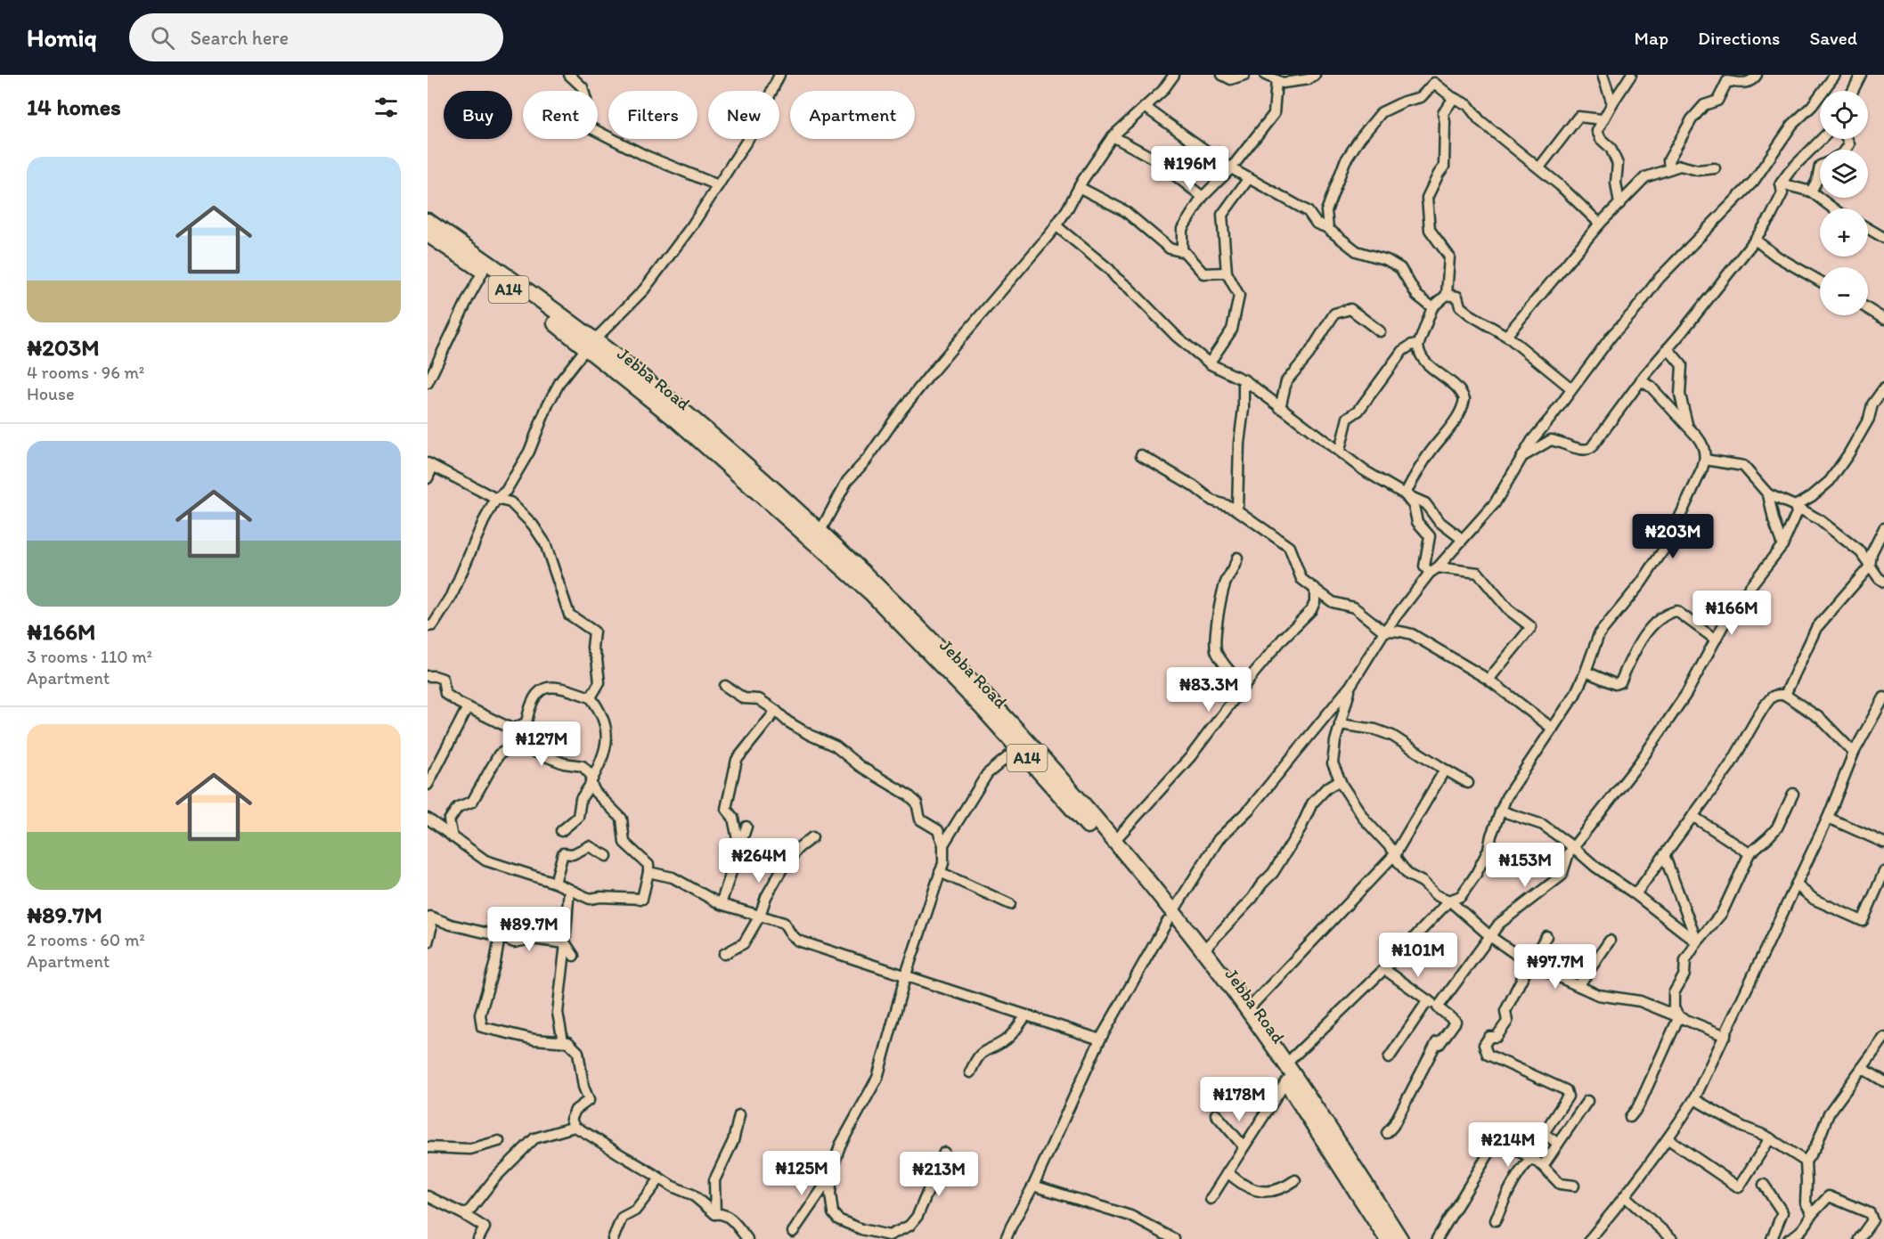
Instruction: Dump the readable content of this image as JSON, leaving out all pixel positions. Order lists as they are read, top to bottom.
{
  "streets": {
    "highway": ["A14", "Jebba Road"]
  },
  "page": {
    "header": "Homiq",
    "search": "Search here",
    "nav": ["Map", "Directions", "Saved"],
    "heading": "14 homes",
    "map_buttons": ["+", "−"],
    "chip": [
      "Buy",
      "Rent",
      "Filters",
      "New",
      "Apartment"
    ],
    "list": [
      {
        "name": "₦203M",
        "note": "4 rooms · 96 m² · House"
      },
      {
        "name": "₦166M",
        "note": "3 rooms · 110 m² · Apartment"
      },
      {
        "name": "₦89.7M",
        "note": "2 rooms · 60 m² · Apartment"
      }
    ],
    "price": [
      "₦196M",
      "₦203M",
      "₦166M",
      "₦83.3M",
      "₦127M",
      "₦264M",
      "₦153M",
      "₦89.7M",
      "₦101M",
      "₦97.7M",
      "₦178M",
      "₦214M",
      "₦125M",
      "₦213M"
    ]
  }
}
